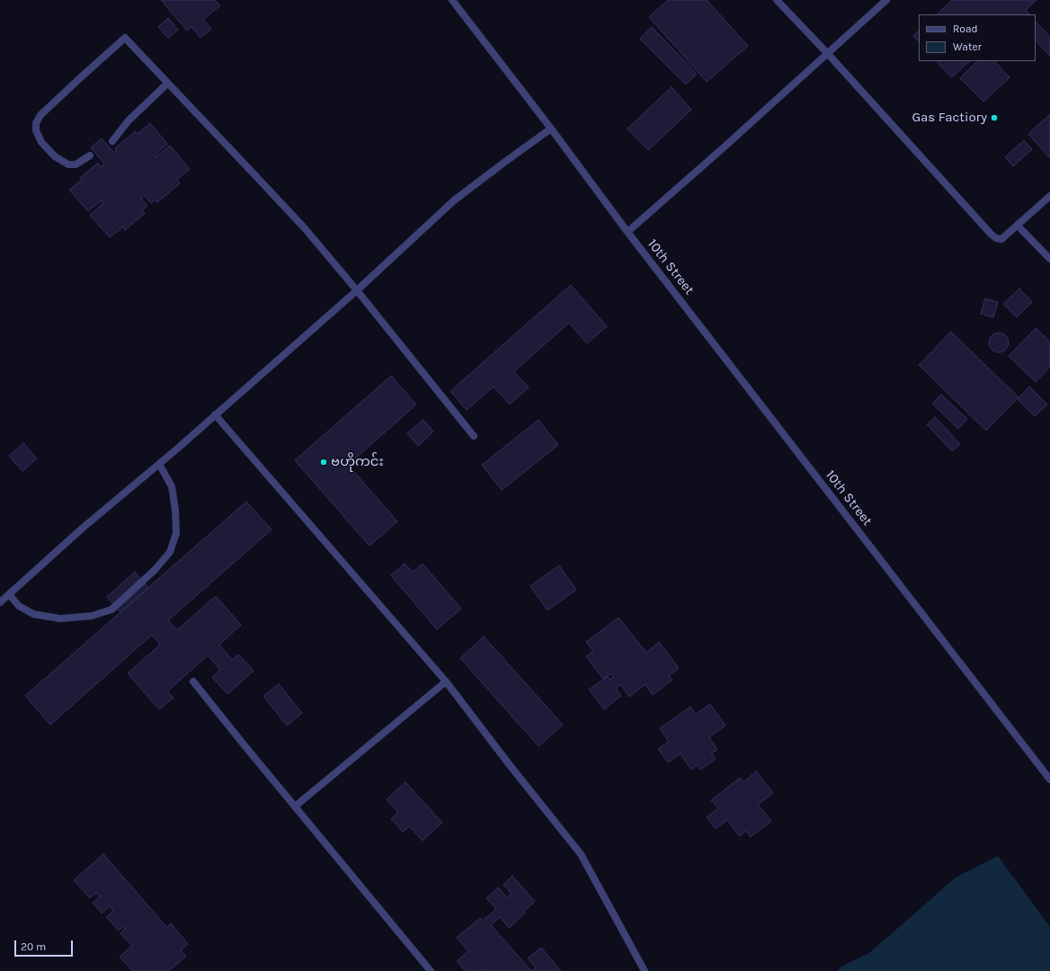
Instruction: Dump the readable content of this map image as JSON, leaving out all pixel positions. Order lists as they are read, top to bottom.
{
  "streets": {
    "street": ["10th Street"]
  },
  "places": ["Gas Factiory", "ဗဟိုကင်း"],
  "legend": ["Road", "Water"],
  "scale_bar": "20 m"
}
